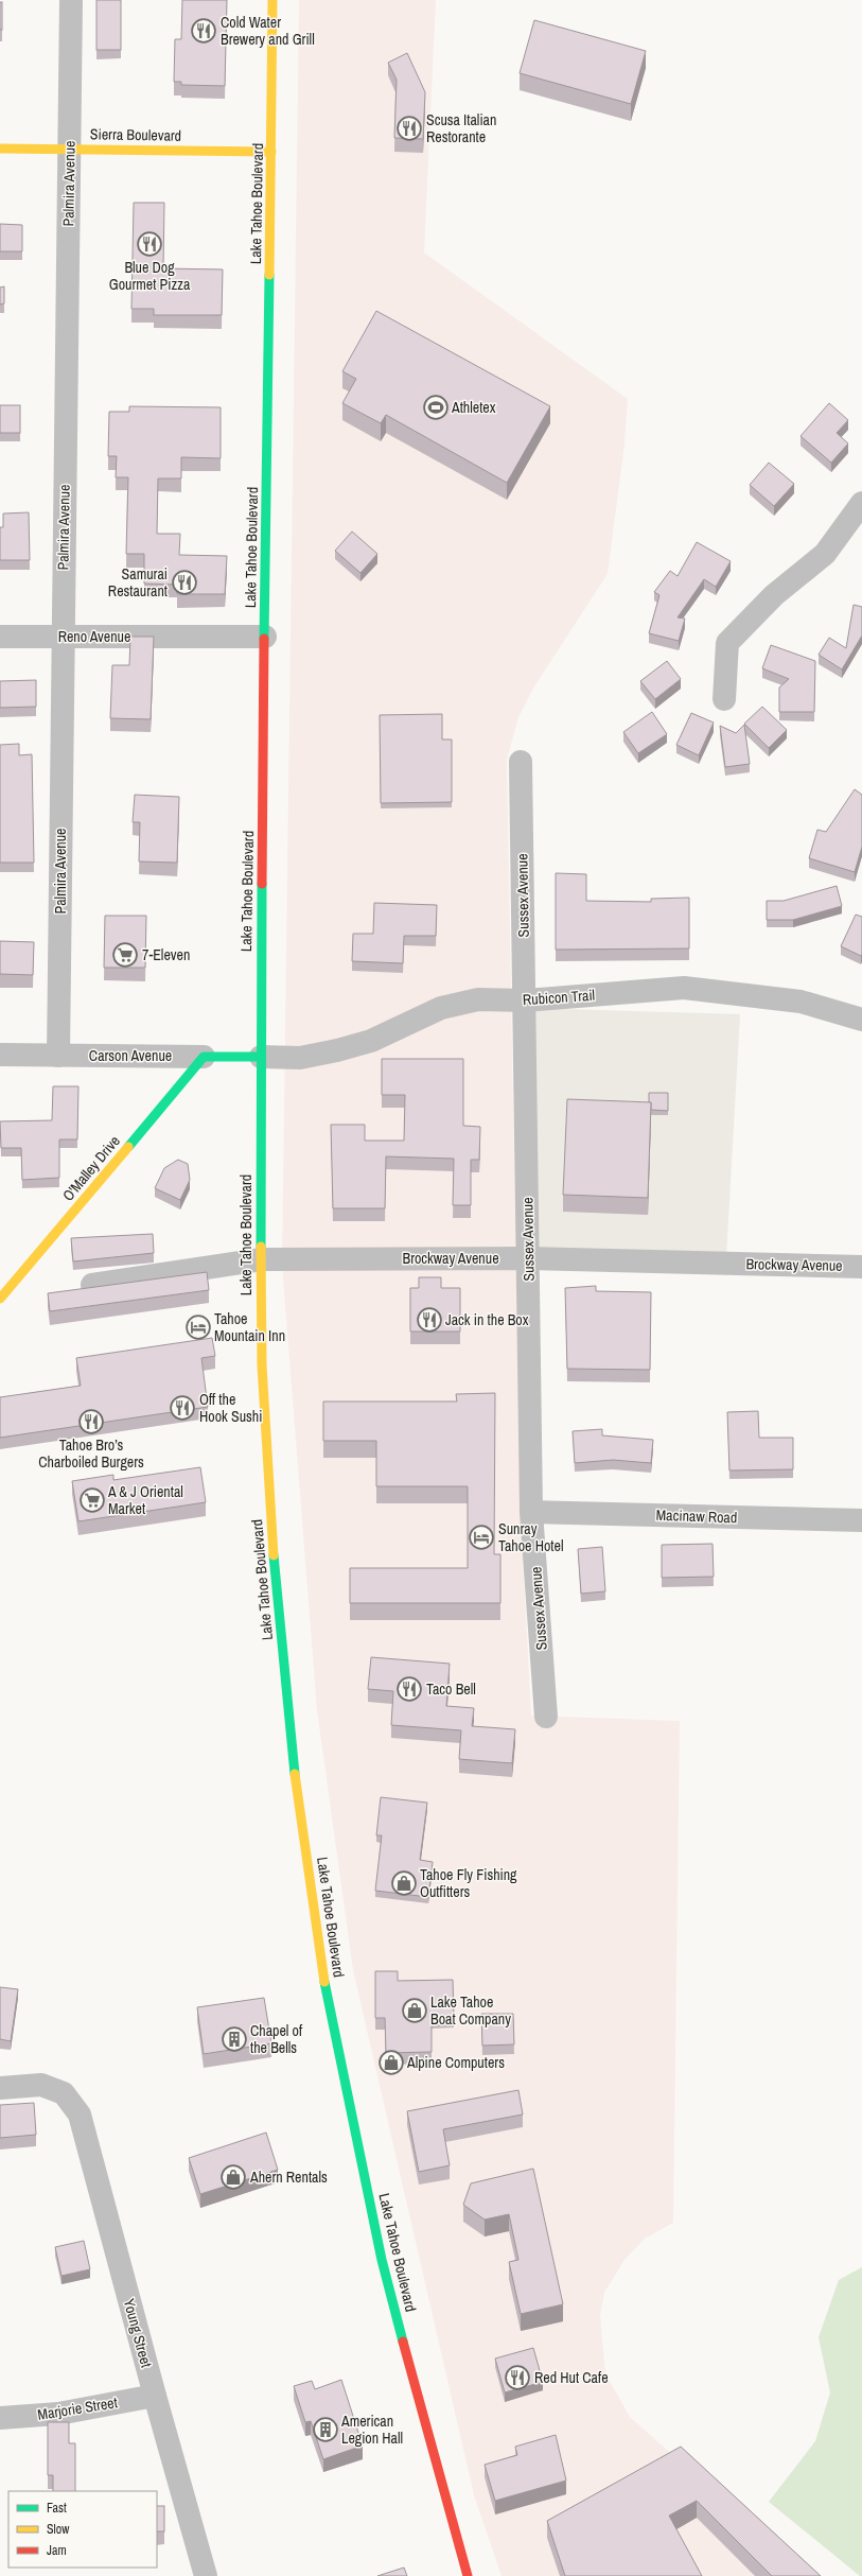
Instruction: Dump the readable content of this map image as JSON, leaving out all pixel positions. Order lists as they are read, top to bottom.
{
  "streets": {
    "main road": [
      "Sierra Boulevard",
      "Lake Tahoe Boulevard",
      "Carson Avenue",
      "O'Malley Drive"
    ],
    "street": [
      "Palmira Avenue",
      "Reno Avenue",
      "Sussex Avenue",
      "Rubicon Trail",
      "Brockway Avenue",
      "Macinaw Road",
      "Young Street",
      "Marjorie Street"
    ]
  },
  "crossings": [
    ["Sierra Boulevard", "Palmira Avenue"],
    ["Sierra Boulevard", "Lake Tahoe Boulevard"],
    ["Palmira Avenue", "Reno Avenue"],
    ["Palmira Avenue", "Carson Avenue"],
    ["Lake Tahoe Boulevard", "Reno Avenue"],
    ["Lake Tahoe Boulevard", "Rubicon Trail"],
    ["Lake Tahoe Boulevard", "Carson Avenue"],
    ["Lake Tahoe Boulevard", "Brockway Avenue"],
    ["Sussex Avenue", "Rubicon Trail"],
    ["Sussex Avenue", "Brockway Avenue"],
    ["Sussex Avenue", "Macinaw Road"],
    ["Rubicon Trail", "Carson Avenue"],
    ["Carson Avenue", "O'Malley Drive"],
    ["Young Street", "Marjorie Street"]
  ],
  "places": {
    "restaurant": [
      "Cold Water Brewery and Grill",
      "Scusa Italian Restorante",
      "Blue Dog Gourmet Pizza",
      "Samurai Restaurant",
      "Jack in the Box",
      "Off the Hook Sushi",
      "Tahoe Bro’s Charboiled Burgers",
      "Taco Bell",
      "Red Hut Cafe"
    ],
    "sports": ["Athletex"],
    "supermarket": ["7-Eleven", "A & J Oriental Market"],
    "hotel": ["Tahoe Mountain Inn", "Sunray Tahoe Hotel"],
    "shop": [
      "Tahoe Fly Fishing Outfitters",
      "Lake Tahoe Boat Company",
      "Alpine Computers",
      "Ahern Rentals"
    ],
    "building": ["Chapel of the Bells", "American Legion Hall"]
  },
  "legend": ["Fast", "Slow", "Jam"]
}
